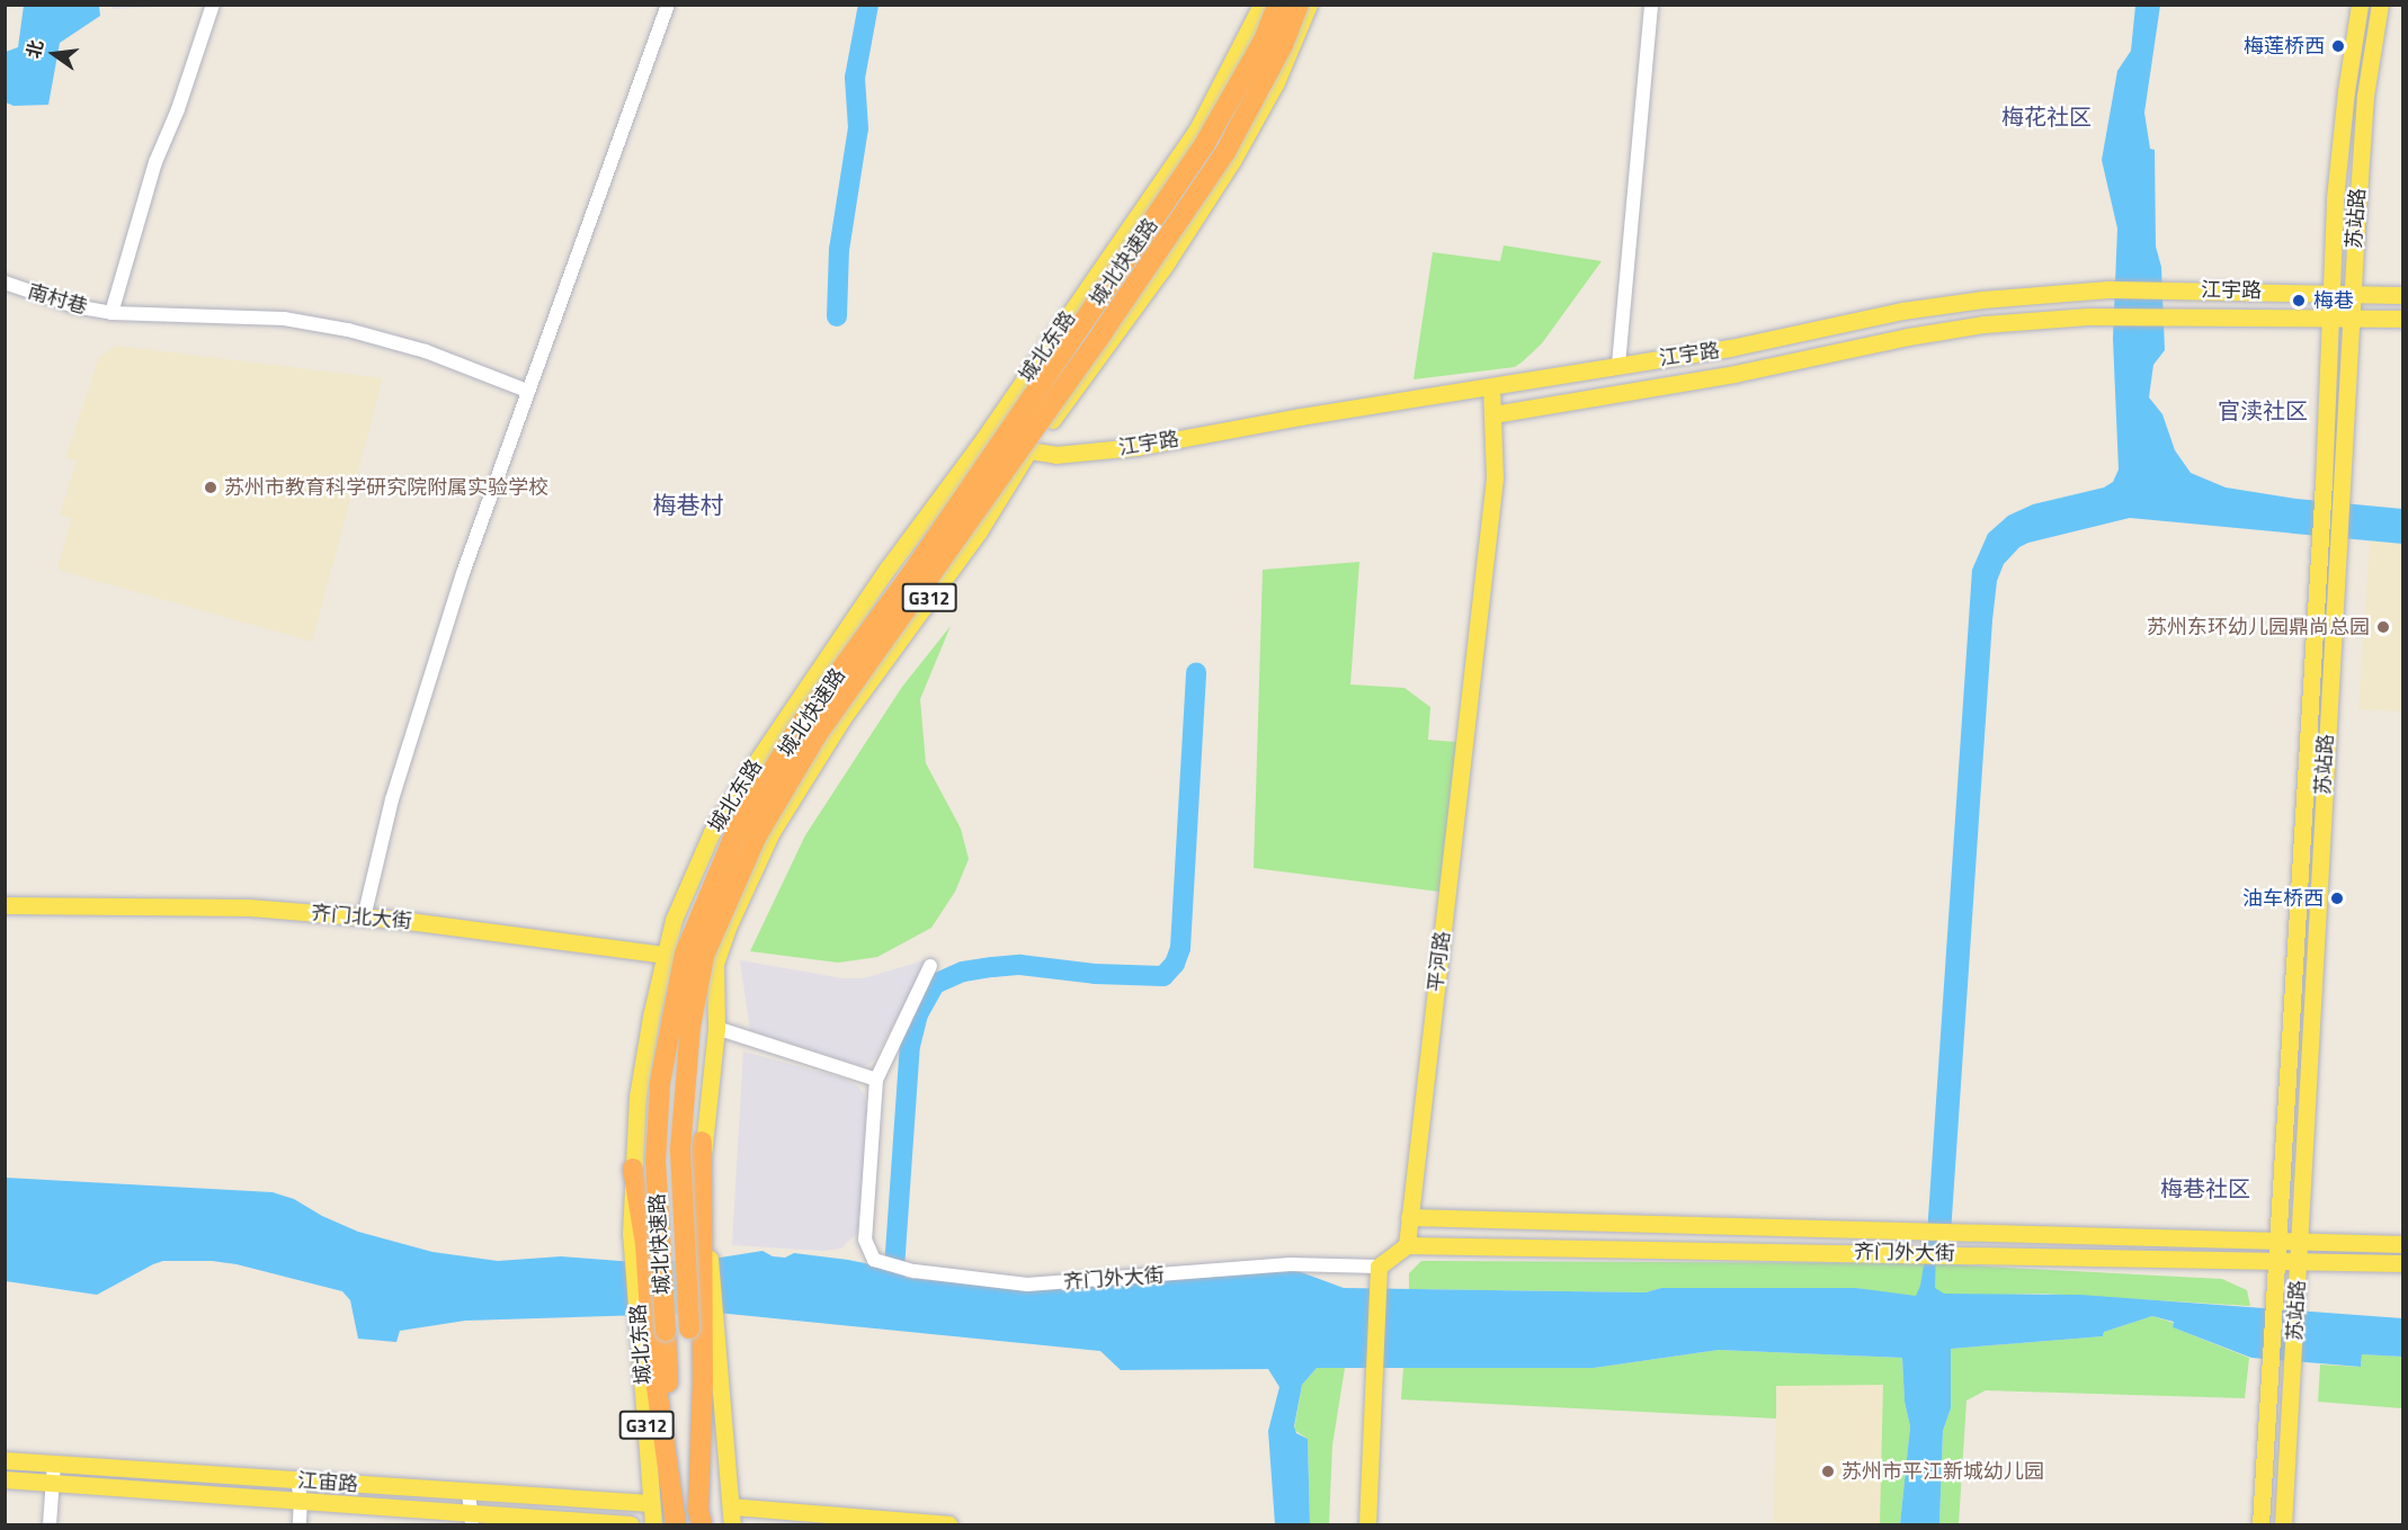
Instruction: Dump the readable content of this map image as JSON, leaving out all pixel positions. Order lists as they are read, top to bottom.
{
  "streets": {
    "highway": ["城北快速路"],
    "main road": [
      "苏站路",
      "江宇路",
      "城北东路",
      "G312",
      "齐门北大街",
      "平河路",
      "齐门外大街",
      "江宙路"
    ],
    "street": ["南村巷"]
  },
  "crossings": [
    ["苏站路", "江宇路"],
    ["苏站路", "齐门外大街"],
    ["江宇路", "城北东路"],
    ["江宇路", "G312"],
    ["江宇路", "平河路"],
    ["城北东路", "齐门北大街"],
    ["城北东路", "江宙路"],
    ["G312", "齐门北大街"],
    ["平河路", "齐门外大街"]
  ],
  "districts": [
    "梅花社区",
    "官渎社区",
    "梅巷村",
    "梅巷社区"
  ],
  "places": [
    "梅莲桥西",
    "梅巷",
    "苏州市教育科学研究院附属实验学校",
    "苏州东环幼儿园鼎尚总园",
    "油车桥西",
    "苏州市平江新城幼儿园"
  ],
  "north": "left"
}
